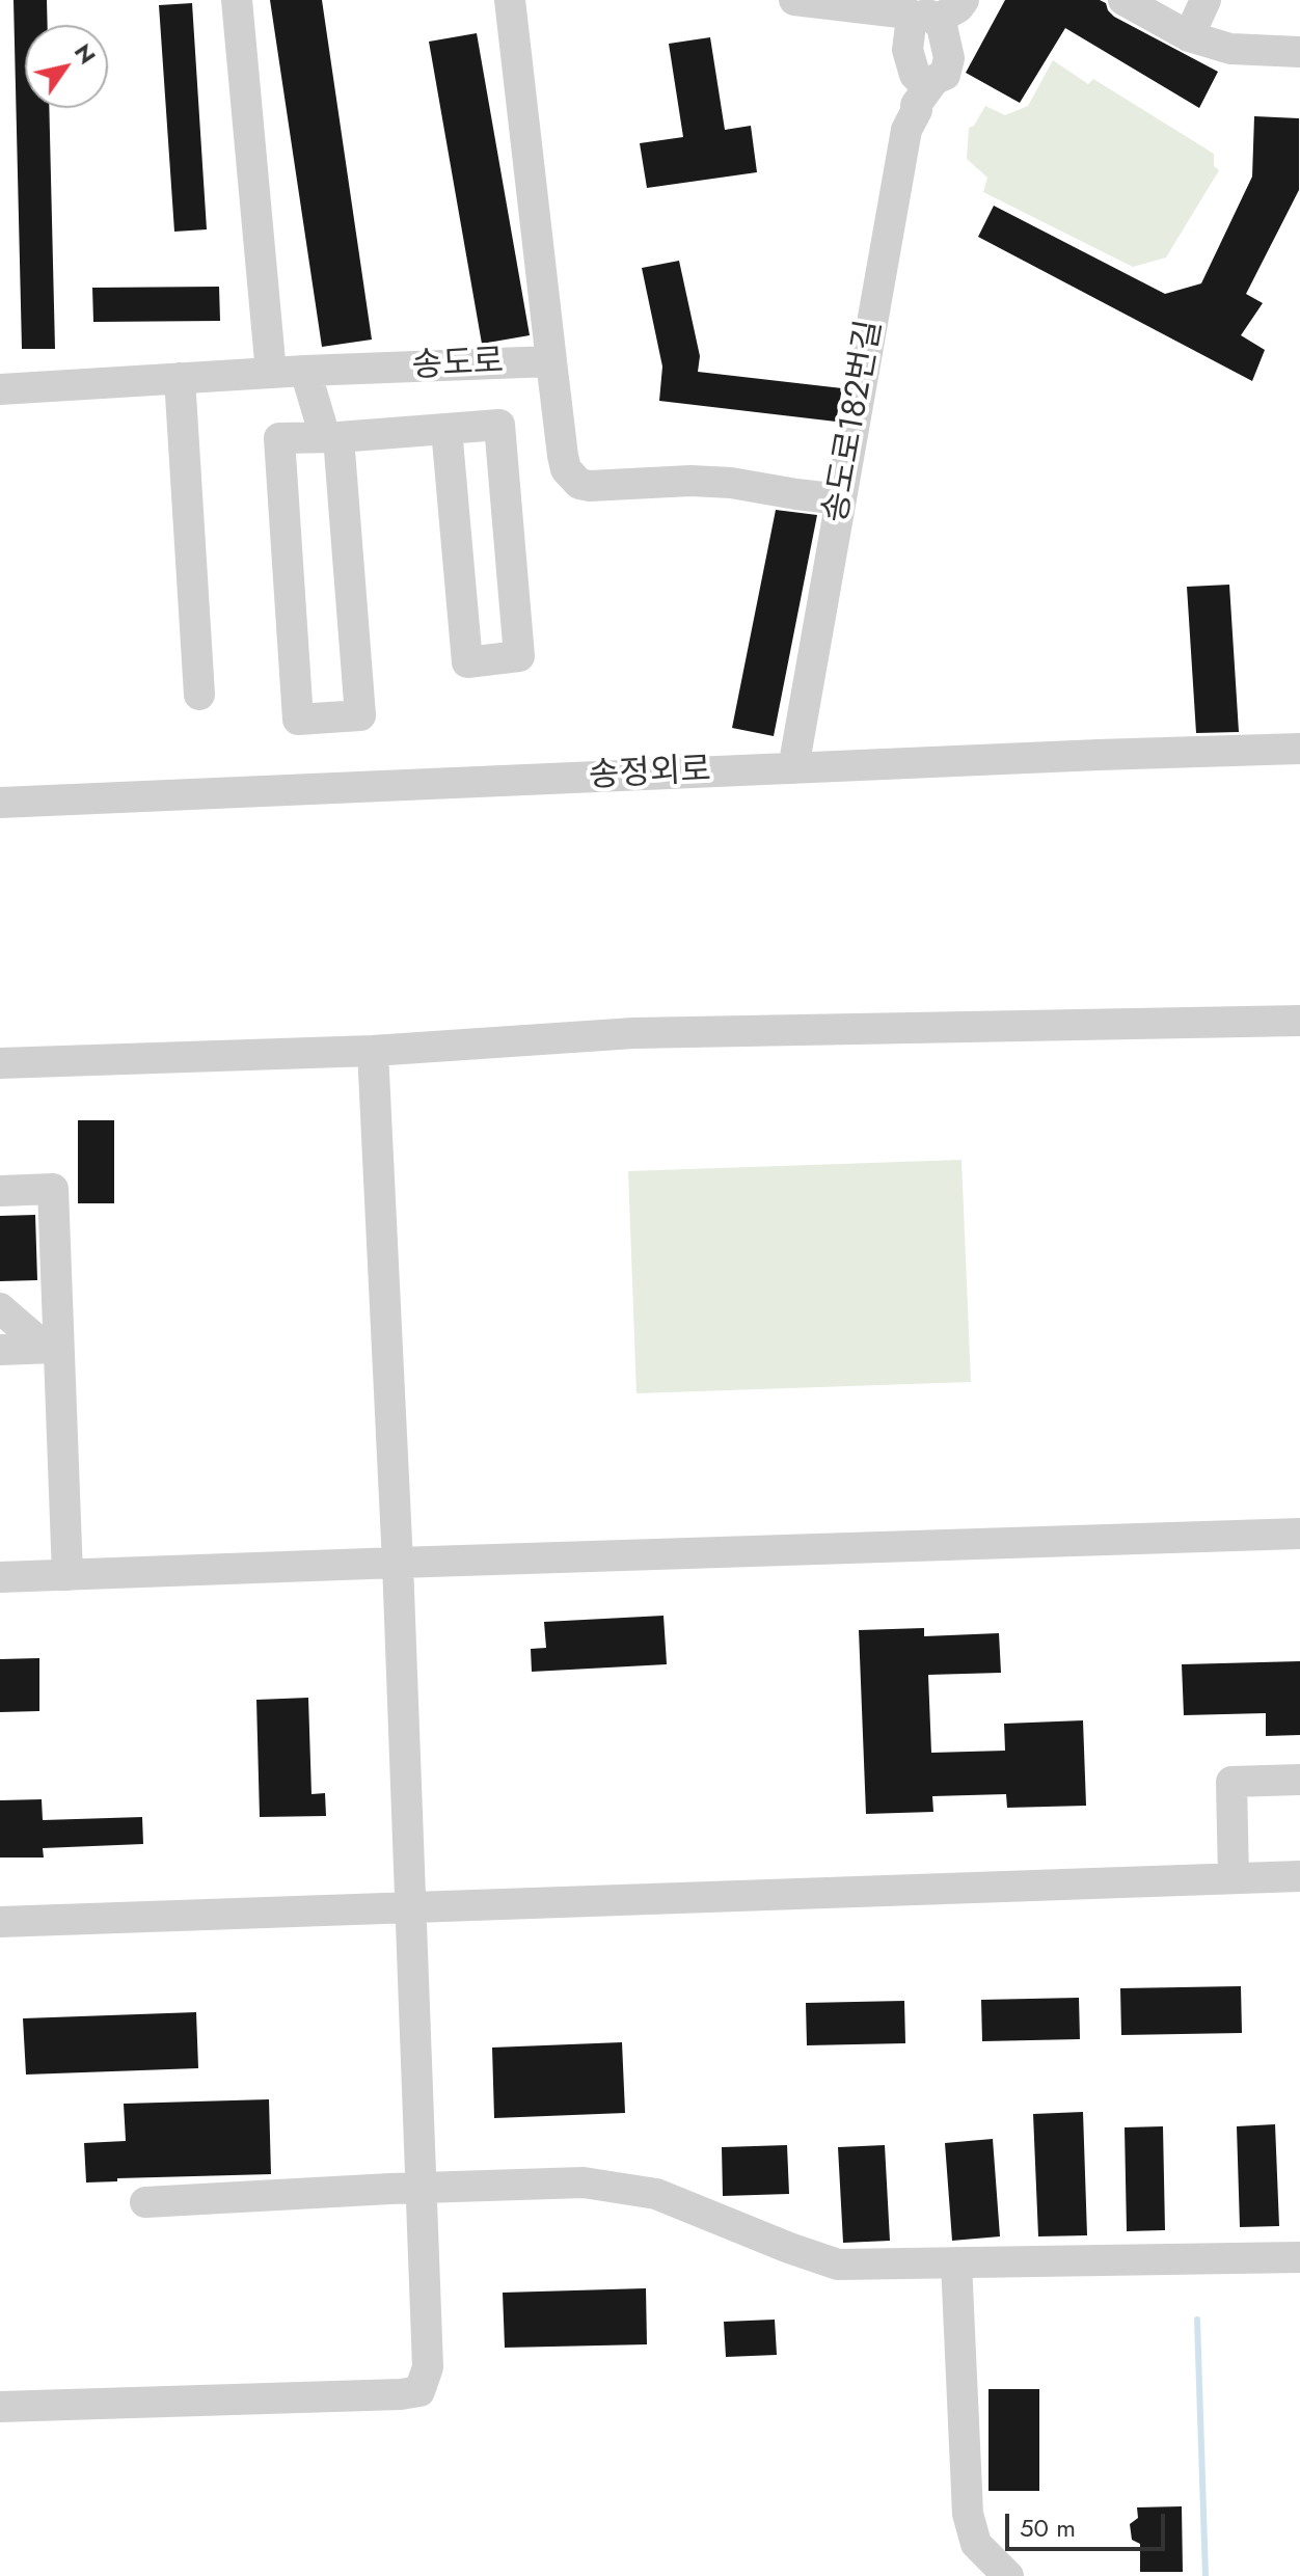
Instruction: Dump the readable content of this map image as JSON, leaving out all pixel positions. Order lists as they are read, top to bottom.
{
  "streets": {
    "street": ["송도로", "송도로182번길", "송정외로"]
  },
  "crossings": [
    ["송도로182번길", "송정외로"]
  ],
  "scale_bar": "50 m",
  "north": "top right"
}
